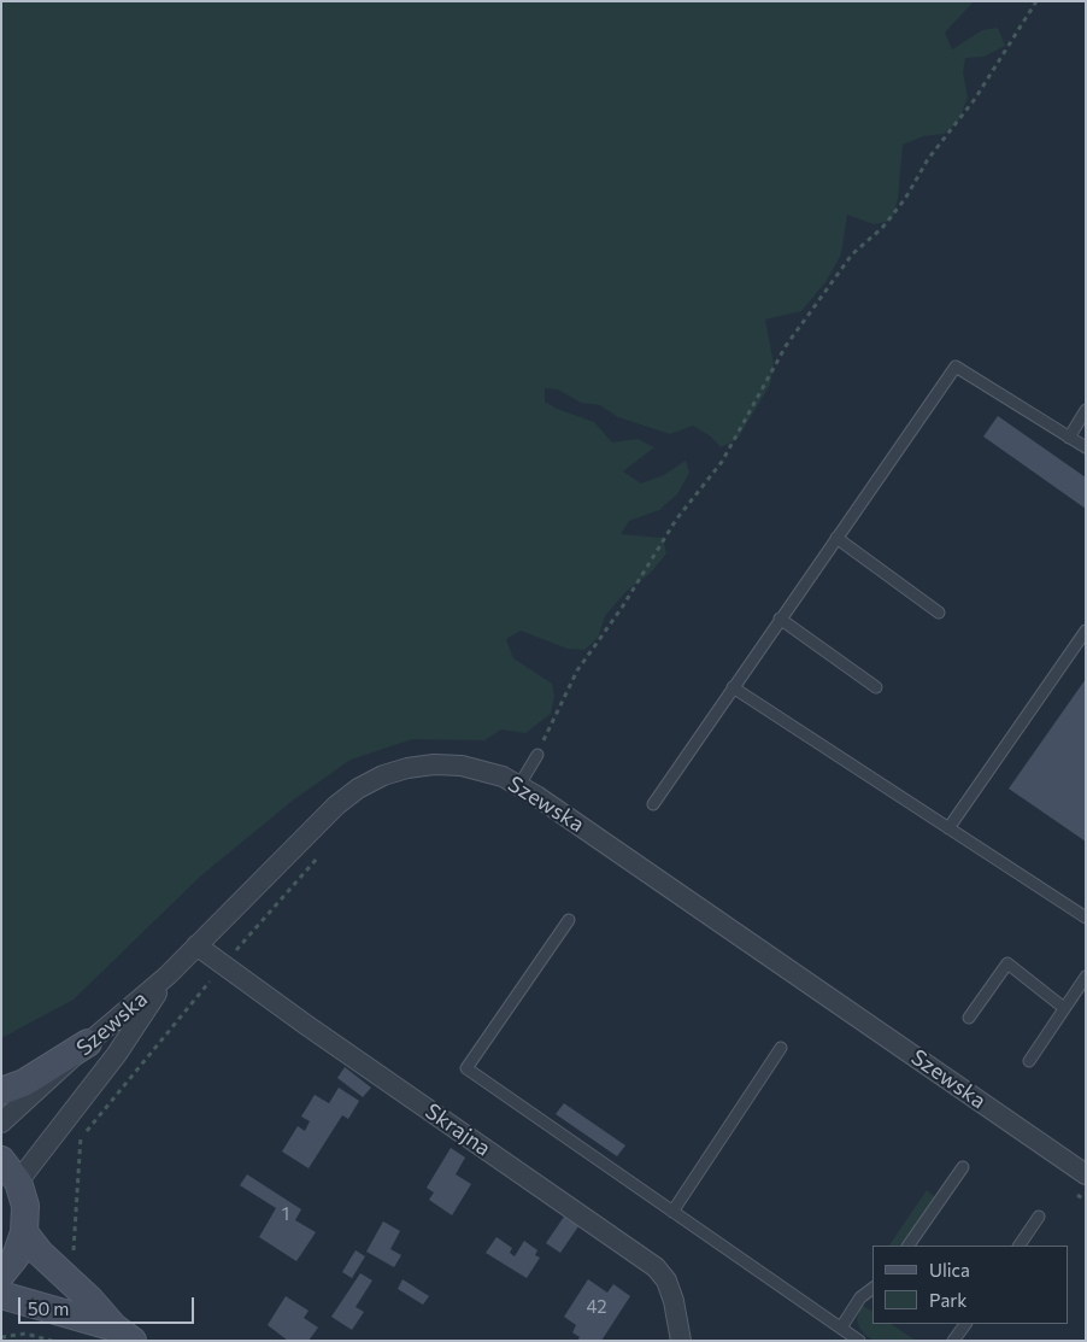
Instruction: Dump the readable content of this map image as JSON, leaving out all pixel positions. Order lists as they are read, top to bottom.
{
  "streets": {
    "street": ["Szewska", "Skrajna"]
  },
  "crossings": [
    ["Szewska", "Skrajna"]
  ],
  "house_numbers": ["1", "42"],
  "legend": ["Ulica", "Park"],
  "scale_bar": "50 m"
}
